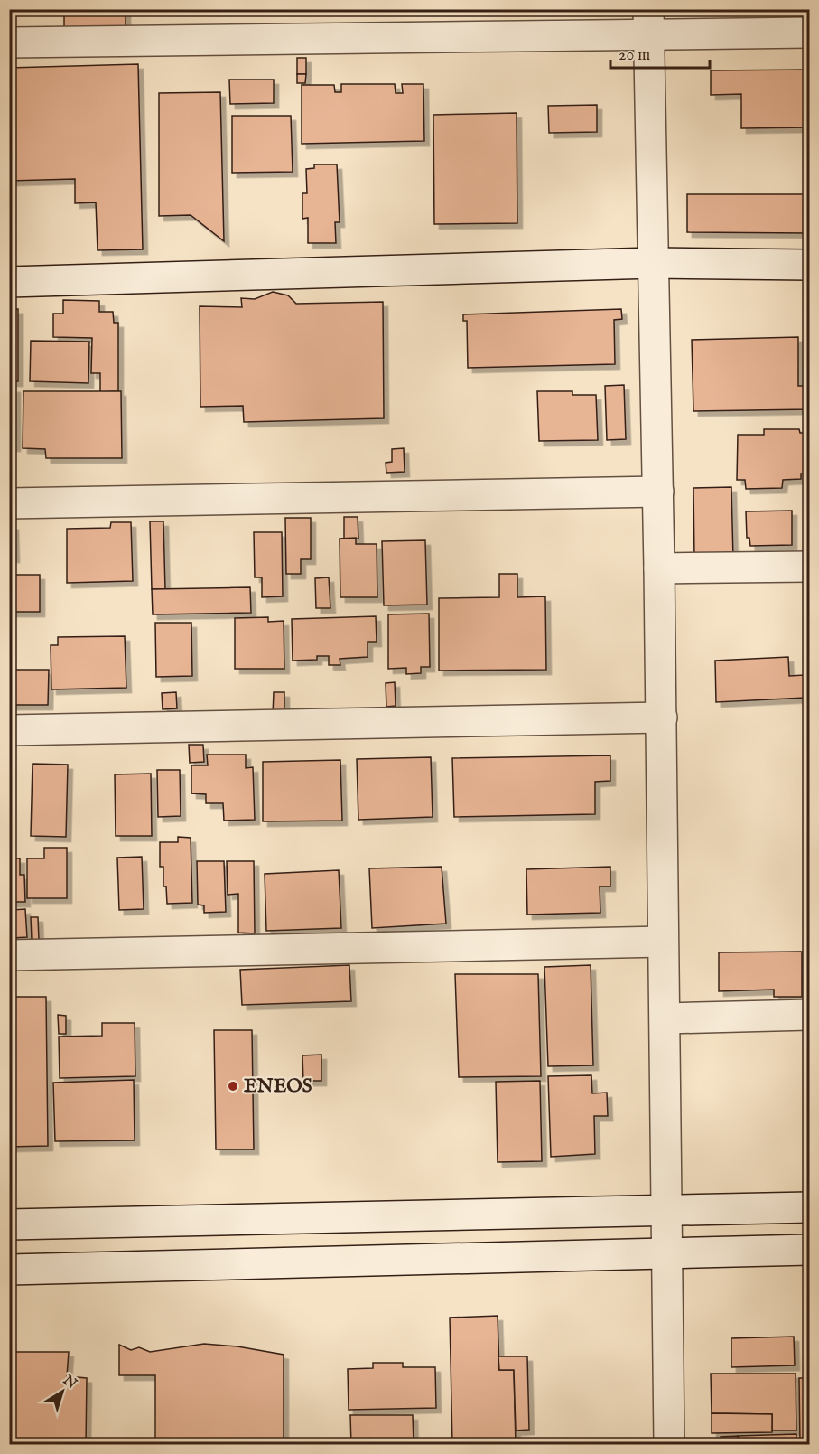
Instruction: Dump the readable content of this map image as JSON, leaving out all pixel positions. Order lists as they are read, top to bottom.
{
  "places": ["ENEOS"],
  "scale_bar": "20 m",
  "north": "top right"
}
